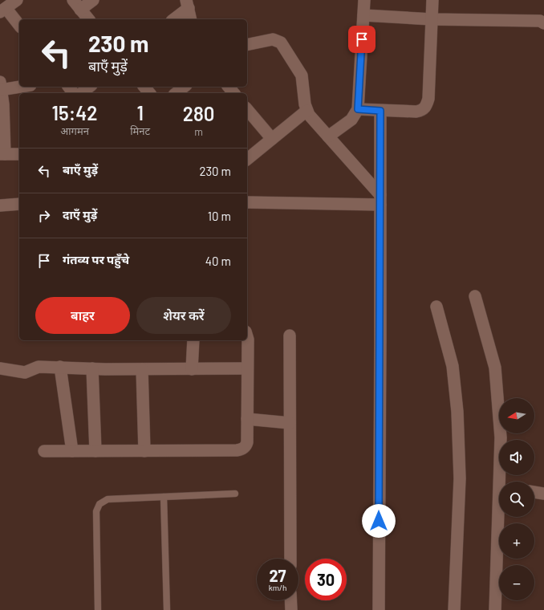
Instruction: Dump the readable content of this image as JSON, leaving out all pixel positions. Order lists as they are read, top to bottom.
{
  "north": "left",
  "page": {
    "turn": ["230 m", "बाएँ मुड़ें"],
    "eta": [
      "15:42",
      "आगमन",
      "1",
      "मिनट",
      "280",
      "m"
    ],
    "list": [
      {
        "name": "बाएँ मुड़ें",
        "value": "230 m"
      },
      {
        "name": "दाएँ मुड़ें",
        "value": "10 m"
      },
      {
        "name": "गंतव्य पर पहुँचे",
        "value": "40 m"
      }
    ],
    "buttons": ["बाहर", "शेयर करें"],
    "map_buttons": ["+", "−"],
    "speed": "27 km/h",
    "limit": "30"
  }
}
